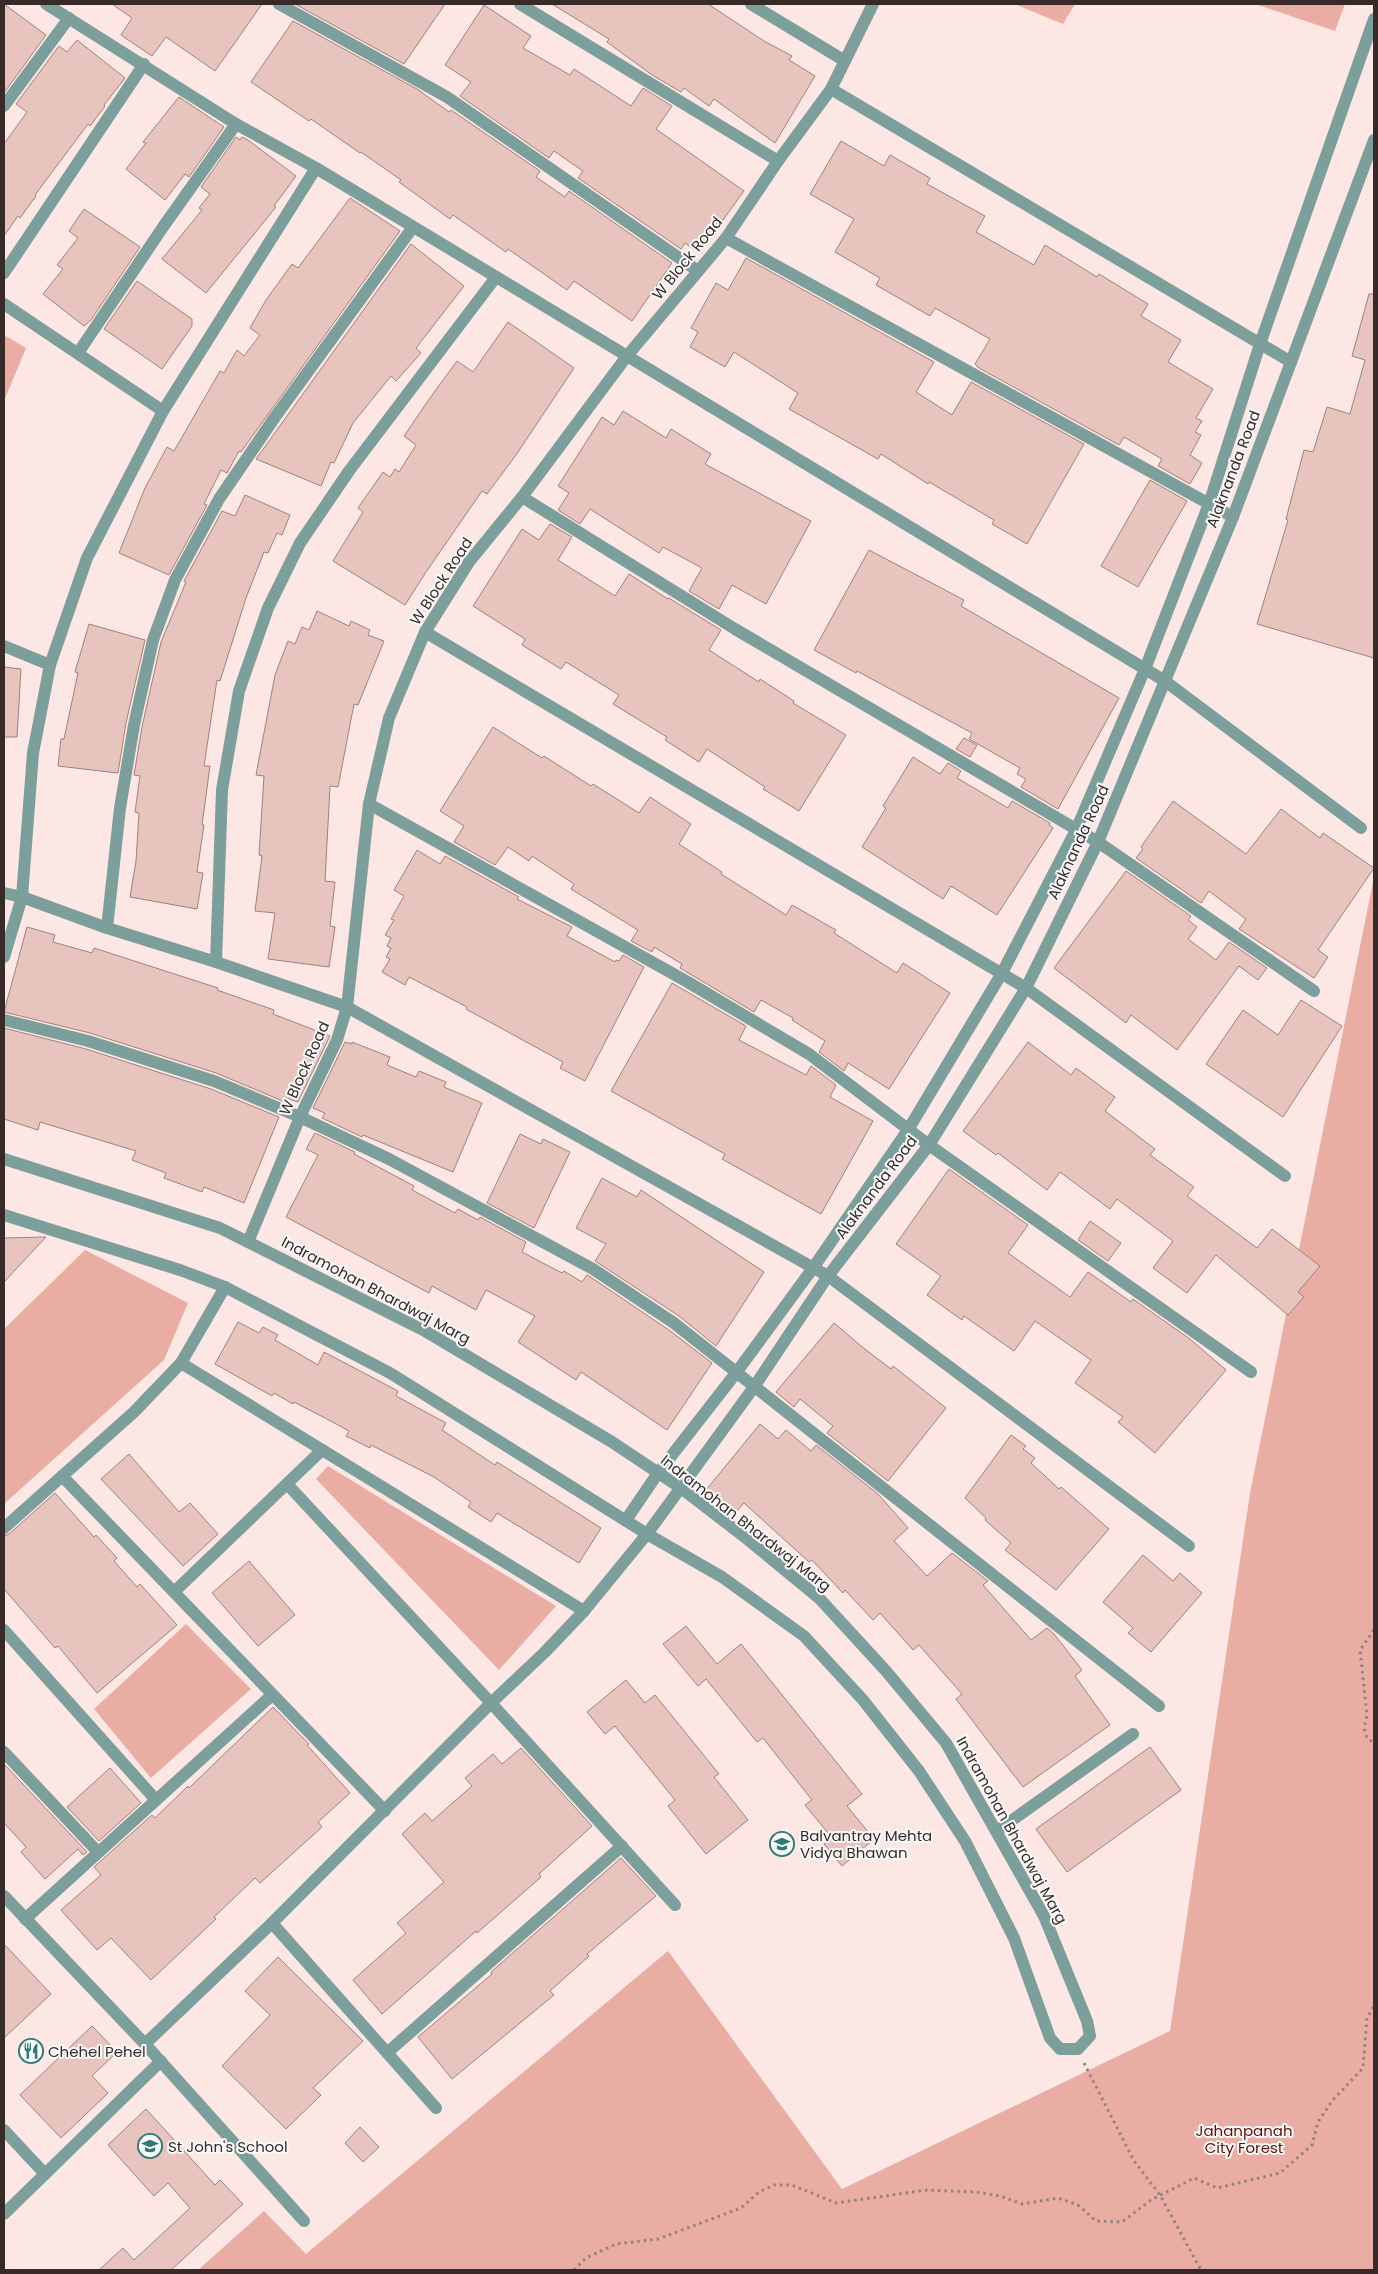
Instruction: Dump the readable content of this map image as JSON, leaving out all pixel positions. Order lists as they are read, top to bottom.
{
  "streets": {
    "street": ["W Block Road", "Alaknanda Road", "Indramohan Bhardwaj Marg"]
  },
  "crossings": [
    ["W Block Road", "Indramohan Bhardwaj Marg"],
    ["Alaknanda Road", "Indramohan Bhardwaj Marg"]
  ],
  "parks": ["Jahanpanah City Forest"],
  "places": {
    "school or university": ["Balvantray Mehta Vidya Bhawan", "St John's School"],
    "restaurant": ["Chehel Pehel"]
  }
}
